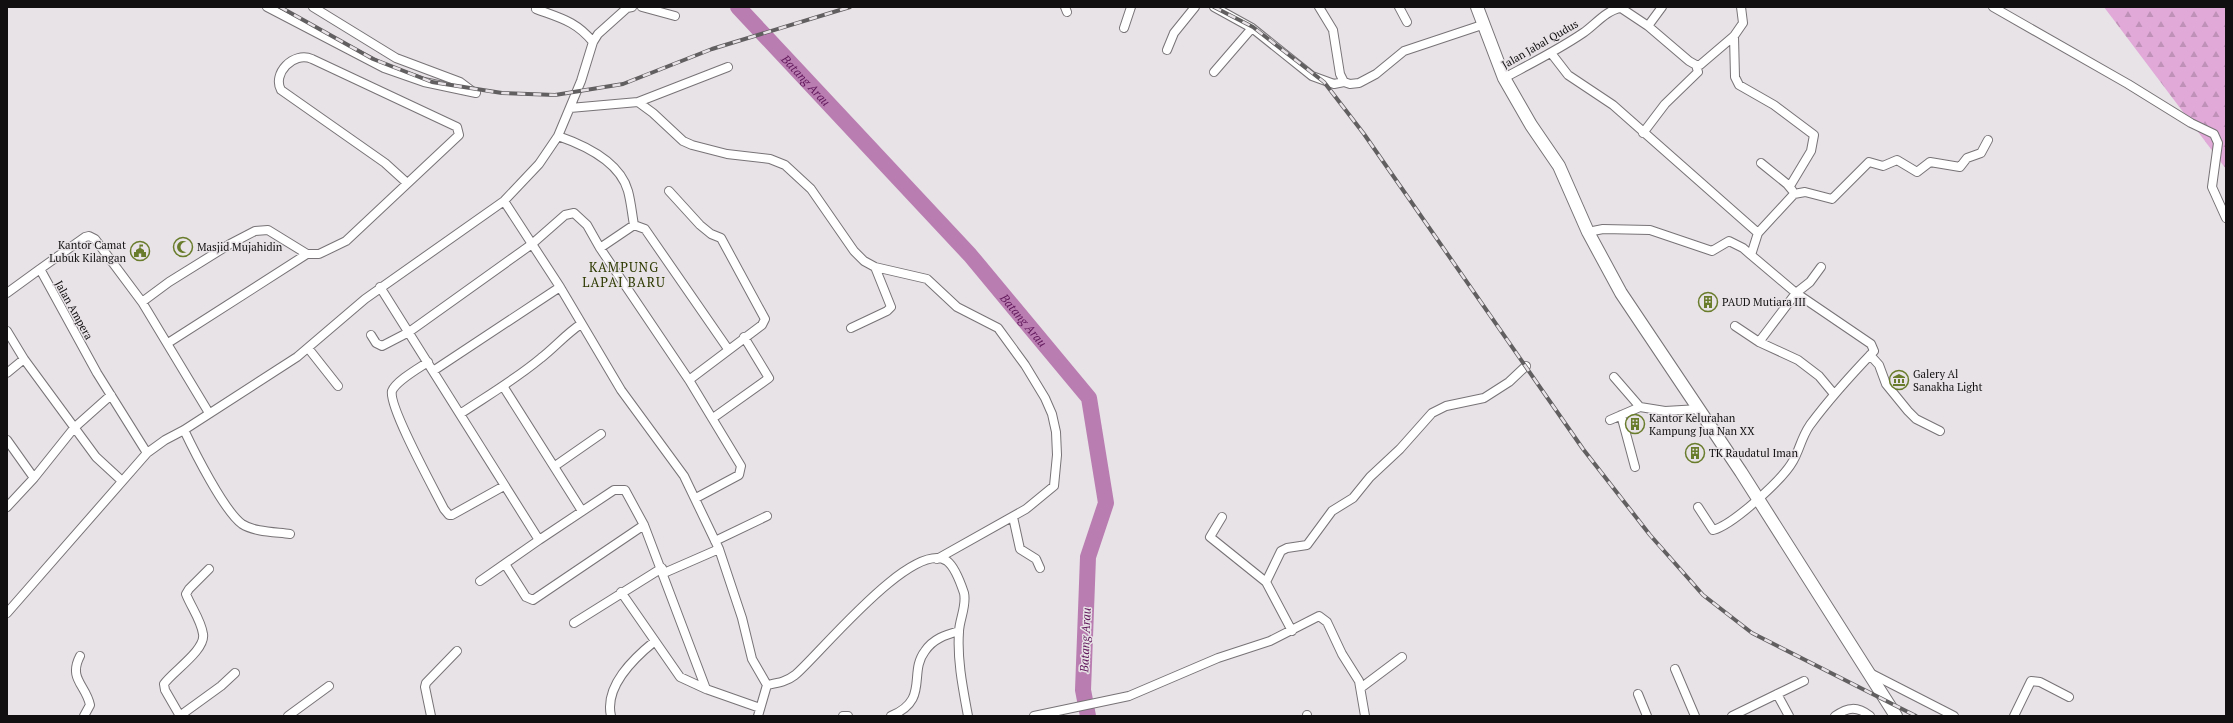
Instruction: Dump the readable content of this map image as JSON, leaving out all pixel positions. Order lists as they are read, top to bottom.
{
  "streets": {
    "street": ["Jalan Jabal Qudus", "Jalan Ampera"]
  },
  "districts": ["KAMPUNG LAPAI BARU"],
  "water": ["Batang Arau"],
  "places": {
    "mosque": ["Masjid Mujahidin"],
    "public building": ["Kantor Camat Lubuk Kilangan"],
    "building": ["PAUD Mutiara III", "Kantor Kelurahan Kampung Jua Nan XX", "TK Raudatul Iman"],
    "museum": ["Galery Al Sanakha Light"]
  }
}
